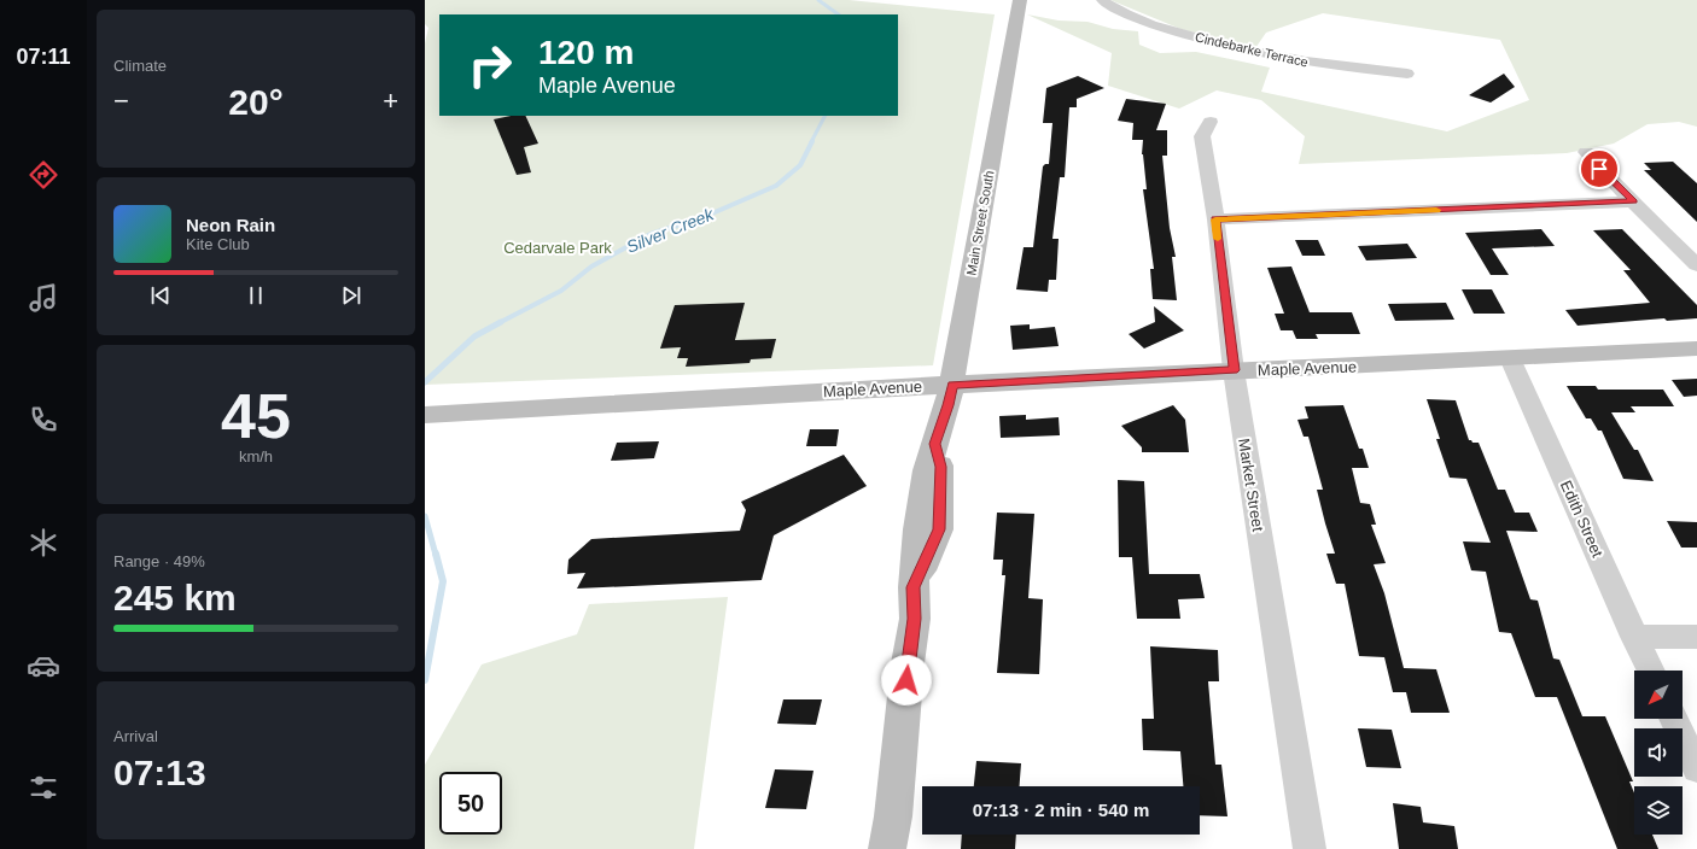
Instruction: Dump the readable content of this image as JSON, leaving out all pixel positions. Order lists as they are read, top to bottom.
{
  "streets": {
    "main road": ["Main Street South", "Maple Avenue"],
    "street": ["Cindebarke Terrace", "Market Street", "Edith Street"]
  },
  "crossings": [
    ["Main Street South", "Maple Avenue"],
    ["Maple Avenue", "Market Street"],
    ["Maple Avenue", "Edith Street"]
  ],
  "water": ["Silver Creek"],
  "parks": ["Cedarvale Park"],
  "north": "bottom left",
  "page": {
    "tabs": "07:11",
    "tile": [
      "Climate",
      ["45", "km/h"],
      ["Range · 49%", "245 km"],
      ["Arrival", "07:13"]
    ],
    "turn": ["120 m", "Maple Avenue"],
    "heat": ["−", "20°", "+"],
    "song": ["Neon Rain", "Kite Club"],
    "limit": "50",
    "trip": "07:13 · 2 min · 540 m"
  }
}
